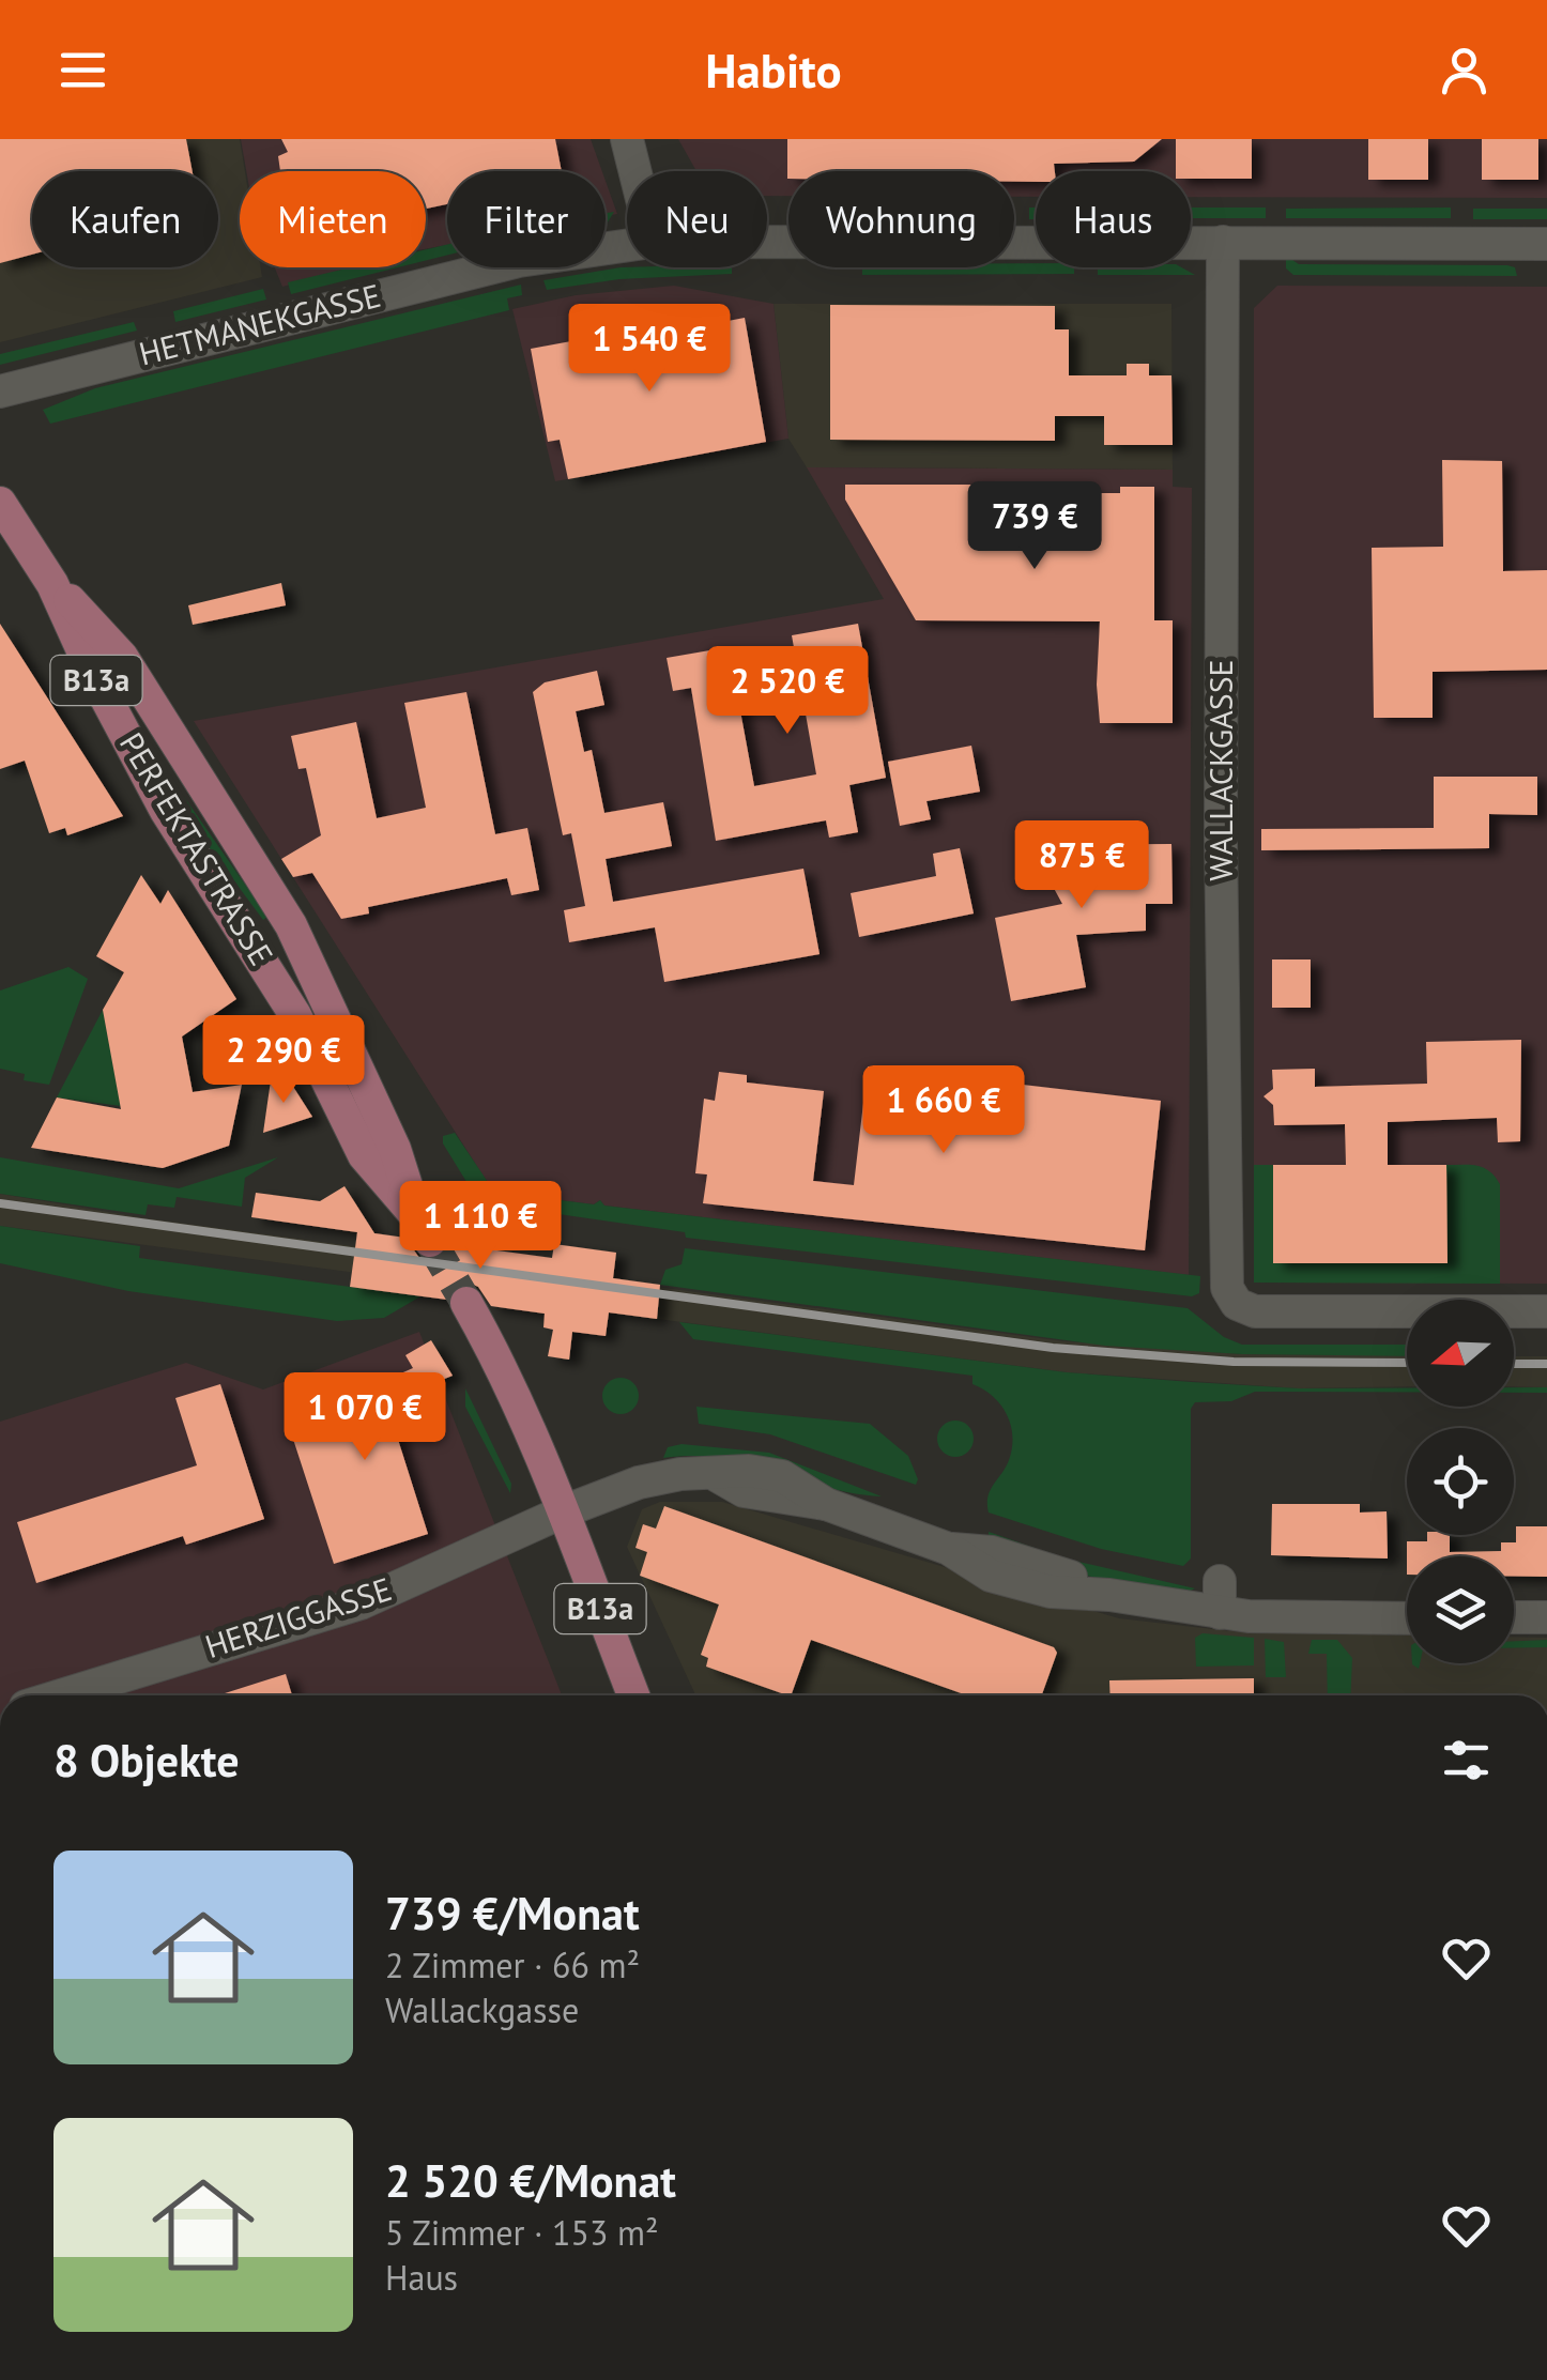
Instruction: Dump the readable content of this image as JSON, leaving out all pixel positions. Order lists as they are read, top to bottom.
{
  "streets": {
    "main road": ["B13a", "PERFEKTASTRASSE"],
    "street": ["HETMANEKGASSE", "WALLACKGASSE", "HERZIGGASSE"]
  },
  "crossings": [
    ["HETMANEKGASSE", "WALLACKGASSE"],
    ["B13a", "HERZIGGASSE"]
  ],
  "north": "left",
  "page": {
    "header": "Habito",
    "chip": [
      "Kaufen",
      "Mieten",
      "Filter",
      "Neu",
      "Wohnung",
      "Haus"
    ],
    "price": [
      "1 540 €",
      "739 €",
      "2 520 €",
      "875 €",
      "2 290 €",
      "1 660 €",
      "1 110 €",
      "1 070 €"
    ],
    "heading": "8 Objekte",
    "list": [
      {
        "name": "739 €/Monat",
        "note": "2 Zimmer · 66 m² · Wallackgasse"
      },
      {
        "name": "2 520 €/Monat",
        "note": "5 Zimmer · 153 m² · Haus"
      }
    ]
  }
}
